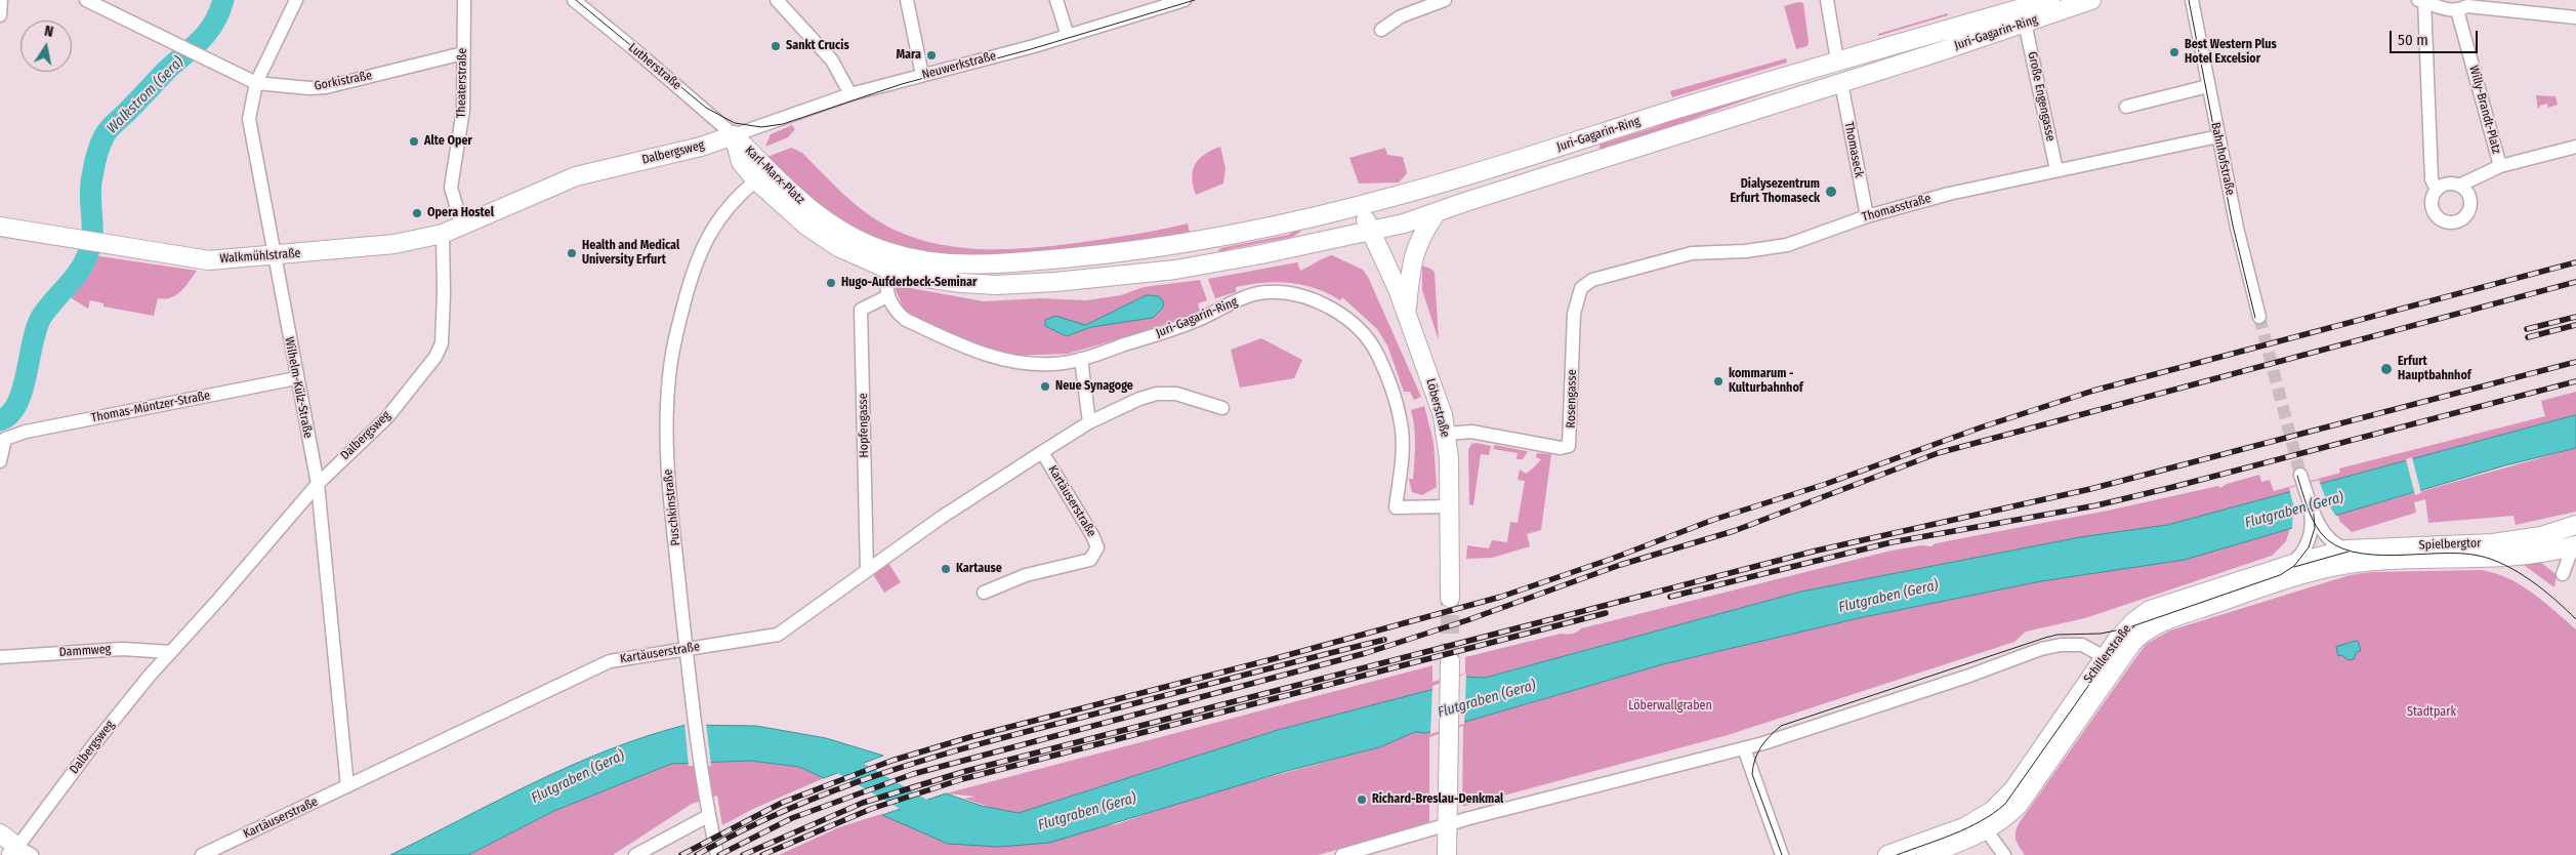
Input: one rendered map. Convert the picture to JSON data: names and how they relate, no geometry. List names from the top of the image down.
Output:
{
  "streets": {
    "street": [
      "Juri-Gagarin-Ring",
      "Neuwerkstraße",
      "Lutherstraße",
      "Gorkistraße",
      "Theaterstraße",
      "Große Engengasse",
      "Willy-Brandt-Platz",
      "Thomaseck",
      "Dalbergsweg",
      "Bahnhofstraße",
      "Karl-Marx-Platz",
      "Thomasstraße",
      "Walkmühlstraße",
      "Wilhelm-Külz-Straße",
      "Rosengasse",
      "Thomas-Müntzer-Straße",
      "Löberstraße",
      "Hopfengasse",
      "Kartäuserstraße",
      "Puschkinstraße",
      "Spielbergtor",
      "Dammweg",
      "Schillerstraße"
    ]
  },
  "crossings": [
    ["Juri-Gagarin-Ring", "Große Engengasse"],
    ["Juri-Gagarin-Ring", "Thomaseck"],
    ["Juri-Gagarin-Ring", "Karl-Marx-Platz"],
    ["Juri-Gagarin-Ring", "Löberstraße"],
    ["Juri-Gagarin-Ring", "Hopfengasse"],
    ["Neuwerkstraße", "Lutherstraße"],
    ["Neuwerkstraße", "Dalbergsweg"],
    ["Neuwerkstraße", "Karl-Marx-Platz"],
    ["Lutherstraße", "Dalbergsweg"],
    ["Lutherstraße", "Karl-Marx-Platz"],
    ["Gorkistraße", "Theaterstraße"],
    ["Gorkistraße", "Wilhelm-Külz-Straße"],
    ["Theaterstraße", "Dalbergsweg"],
    ["Große Engengasse", "Thomasstraße"],
    ["Thomaseck", "Thomasstraße"],
    ["Dalbergsweg", "Karl-Marx-Platz"],
    ["Dalbergsweg", "Walkmühlstraße"],
    ["Dalbergsweg", "Wilhelm-Külz-Straße"],
    ["Dalbergsweg", "Dammweg"],
    ["Bahnhofstraße", "Thomasstraße"],
    ["Karl-Marx-Platz", "Puschkinstraße"],
    ["Thomasstraße", "Rosengasse"],
    ["Walkmühlstraße", "Wilhelm-Külz-Straße"],
    ["Wilhelm-Külz-Straße", "Thomas-Müntzer-Straße"],
    ["Wilhelm-Külz-Straße", "Kartäuserstraße"],
    ["Rosengasse", "Löberstraße"],
    ["Hopfengasse", "Kartäuserstraße"],
    ["Kartäuserstraße", "Puschkinstraße"],
    ["Spielbergtor", "Schillerstraße"]
  ],
  "water": ["Walkstrom (Gera)", "Flutgraben (Gera)"],
  "parks": ["Löberwallgraben", "Stadtpark"],
  "places": [
    "Sankt Crucis",
    "Best Western Plus Hotel Excelsior",
    "Mara",
    "Alte Oper",
    "Dialysezentrum Erfurt Thomaseck",
    "Opera Hostel",
    "Health and Medical University Erfurt",
    "Hugo-Aufderbeck-Seminar",
    "Erfurt Hauptbahnhof",
    "kommarum - Kulturbahnhof",
    "Neue Synagoge",
    "Kartause",
    "Richard-Breslau-Denkmal"
  ],
  "scale_bar": "50 m",
  "north": "top"
}
